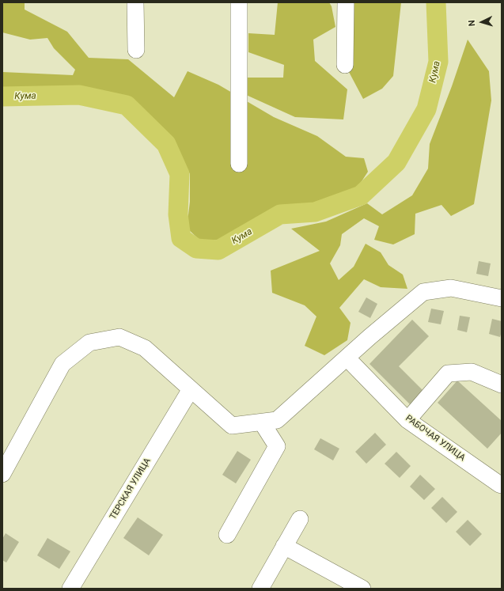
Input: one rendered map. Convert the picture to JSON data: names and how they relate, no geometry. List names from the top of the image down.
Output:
{
  "streets": {
    "street": ["РАБОЧАЯ УЛИЦА", "ТЕРСКАЯ УЛИЦА"]
  },
  "water": ["Кума"],
  "north": "left"
}
